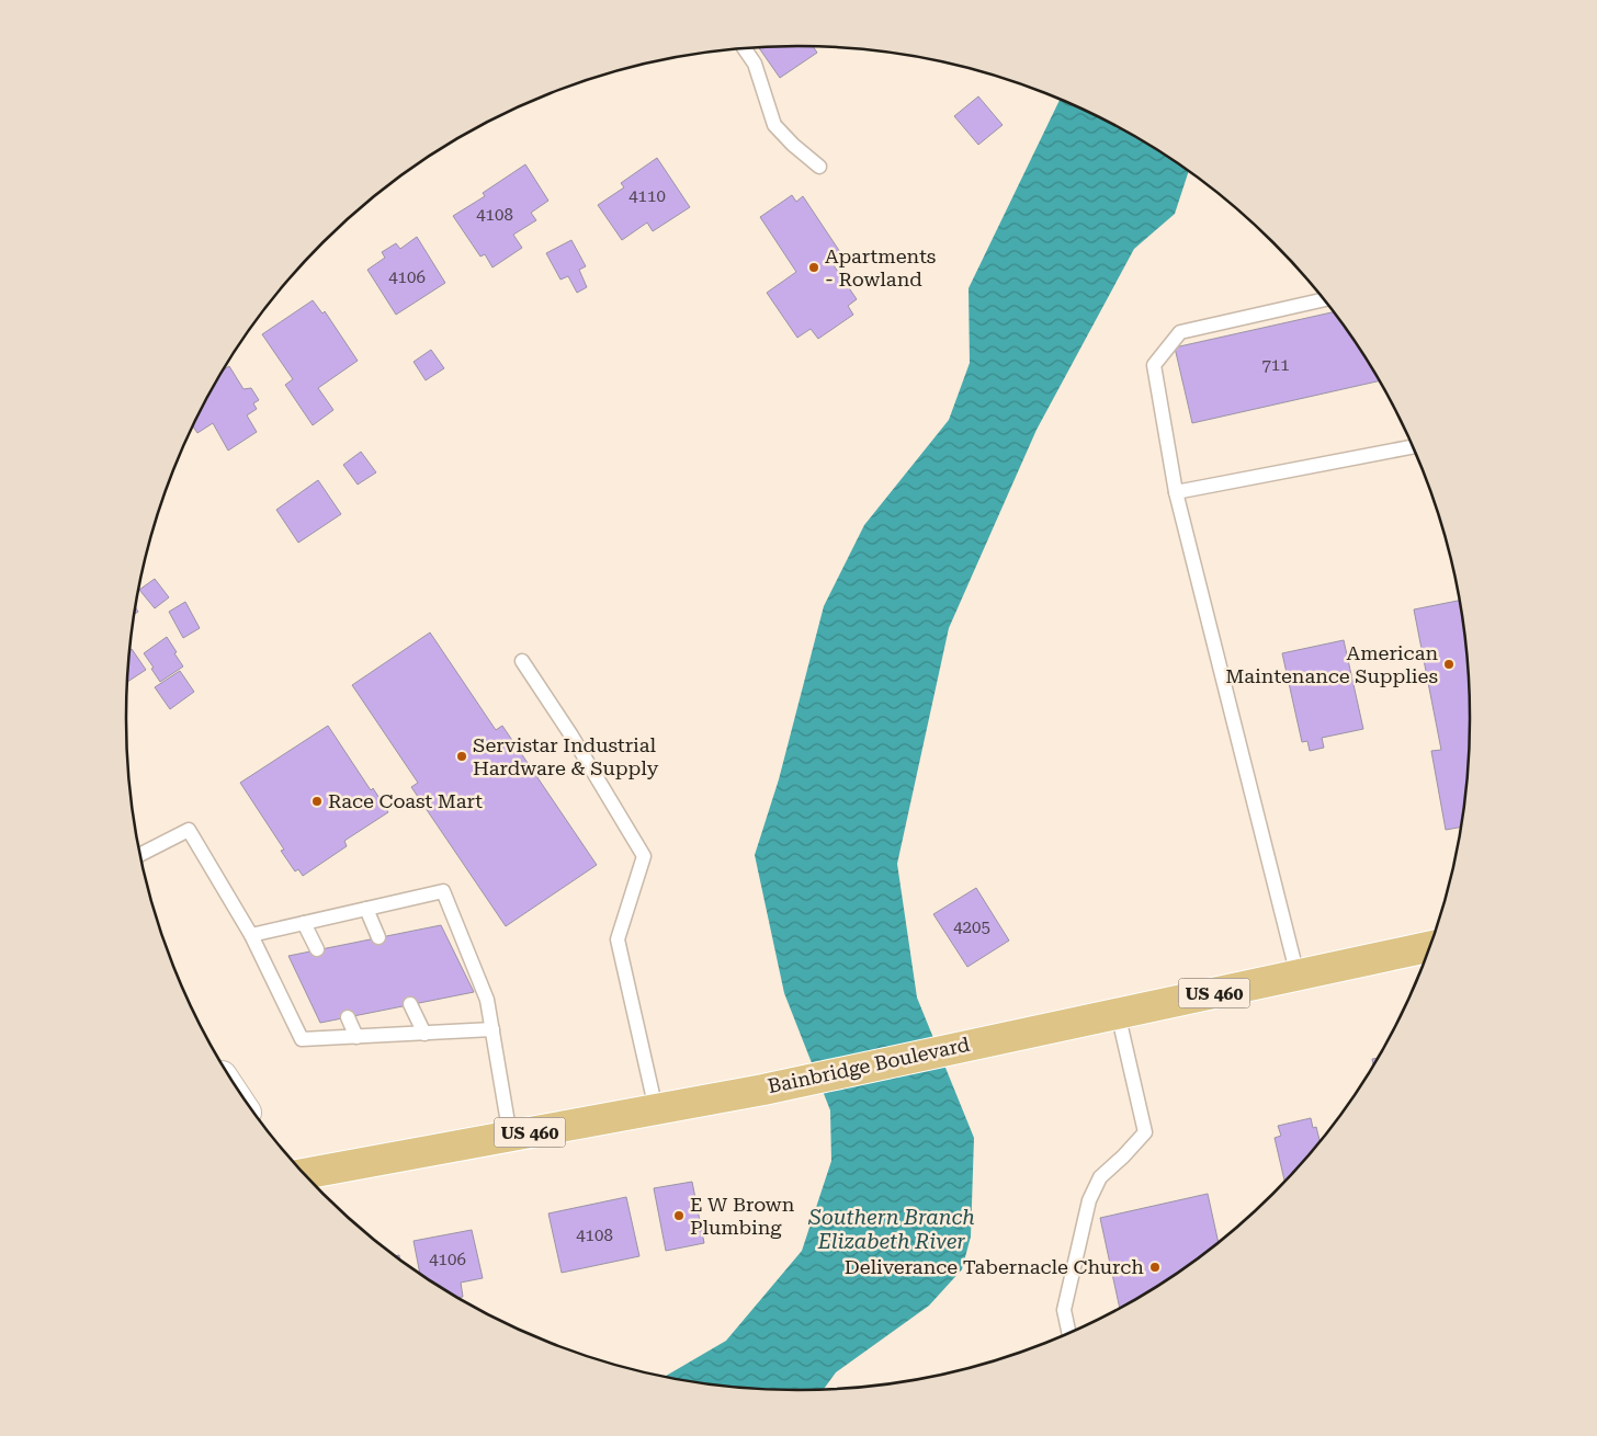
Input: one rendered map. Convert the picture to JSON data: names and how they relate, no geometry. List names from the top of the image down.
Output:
{
  "streets": {
    "main road": ["US 460", "Bainbridge Boulevard"]
  },
  "water": ["Southern Branch Elizabeth River"],
  "places": [
    "Apartments - Rowland",
    "American Maintenance Supplies",
    "Servistar Industrial Hardware & Supply",
    "Race Coast Mart",
    "E W Brown Plumbing",
    "Deliverance Tabernacle Church"
  ],
  "house_numbers": [
    "4110",
    "4108",
    "4106",
    "711",
    "4205",
    "4108",
    "4106"
  ]
}
